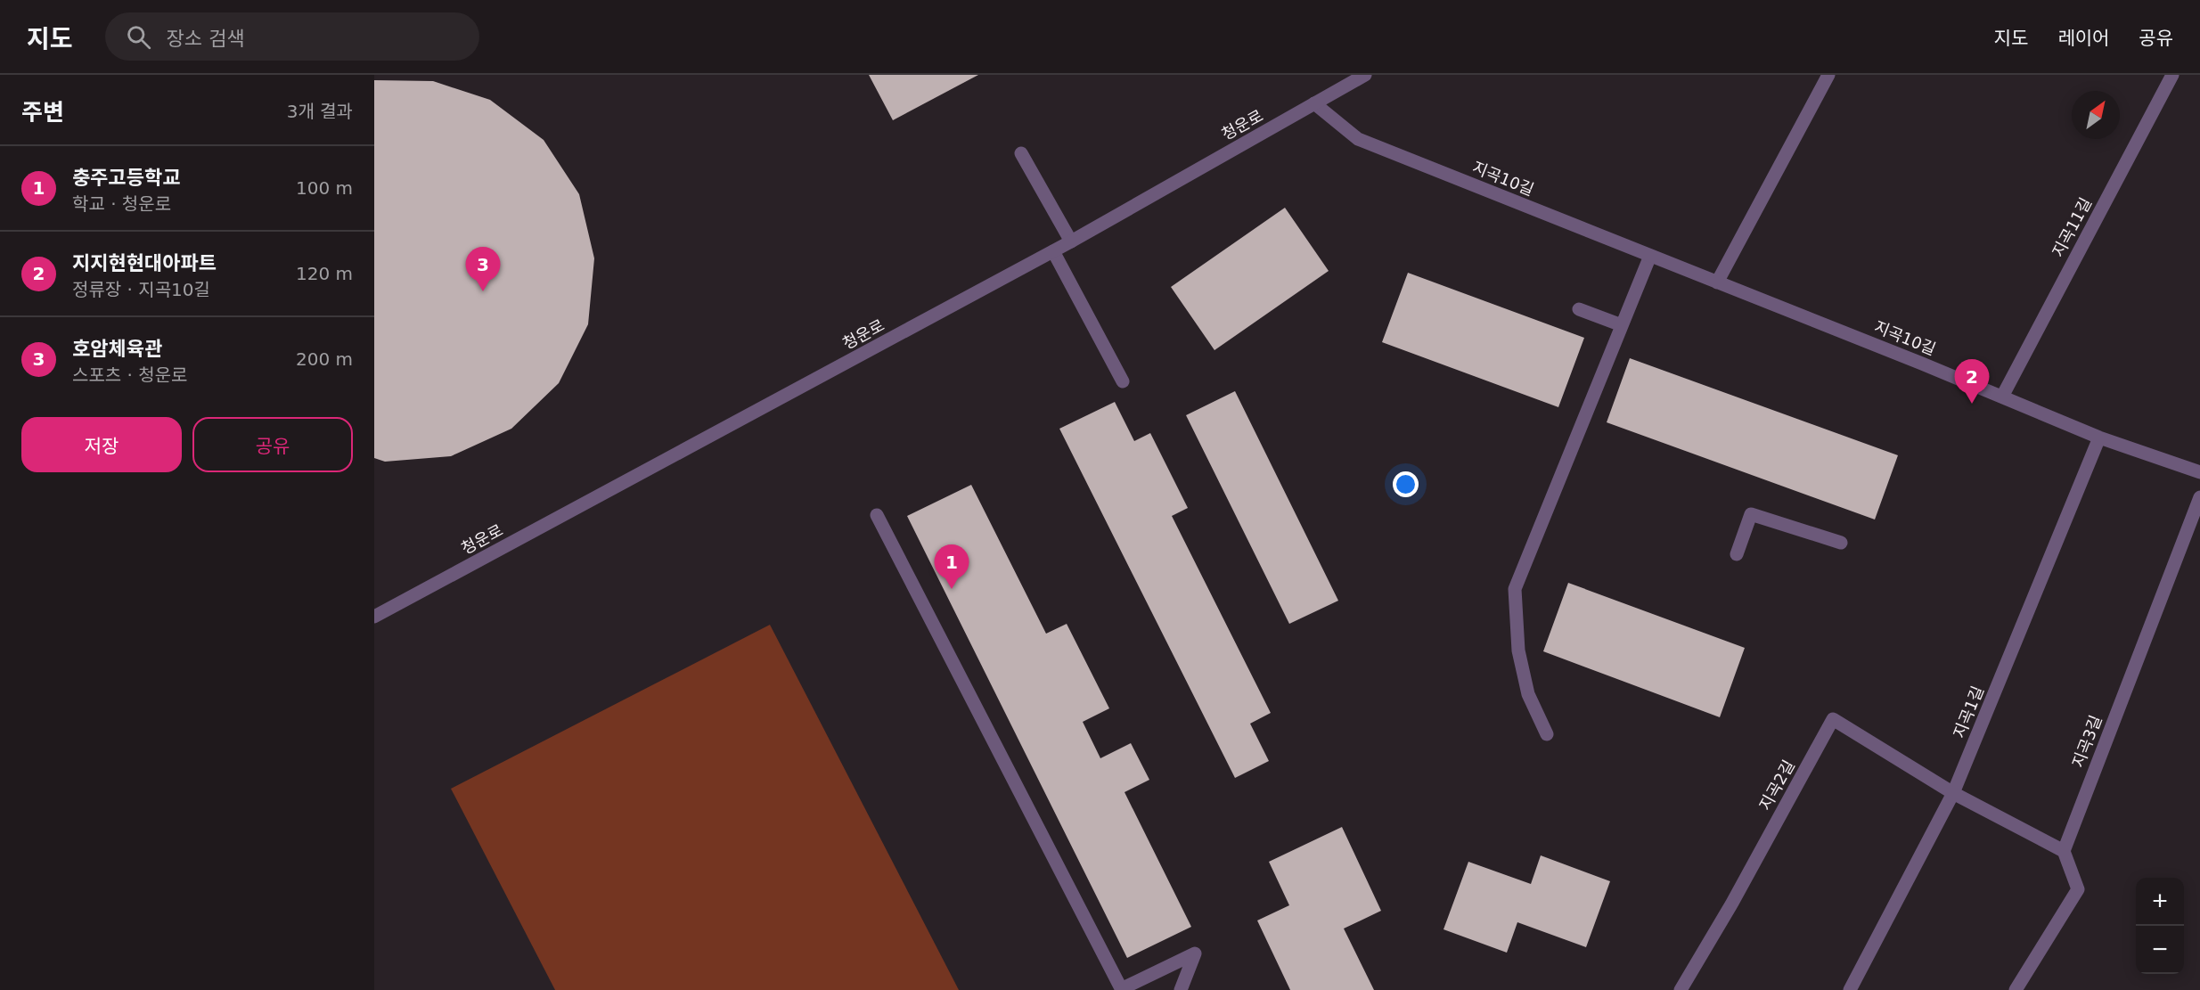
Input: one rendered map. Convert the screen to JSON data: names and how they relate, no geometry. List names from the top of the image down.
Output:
{
  "streets": {
    "street": [
      "청운로",
      "지곡10길",
      "지곡11길",
      "지곡1길",
      "지곡3길",
      "지곡2길"
    ]
  },
  "crossings": [
    ["청운로", "지곡10길"],
    ["지곡10길", "지곡11길"],
    ["지곡10길", "지곡1길"],
    ["지곡1길", "지곡2길"]
  ],
  "north": "top right",
  "page": {
    "header": "지도",
    "search": "장소 검색",
    "nav": ["지도", "레이어", "공유"],
    "heading": ["주변", "3개 결과"],
    "list": [
      {
        "mark": "1",
        "name": "충주고등학교",
        "note": "학교 · 청운로",
        "value": "100 m"
      },
      {
        "mark": "2",
        "name": "지지현현대아파트",
        "note": "정류장 · 지곡10길",
        "value": "120 m"
      },
      {
        "mark": "3",
        "name": "호암체육관",
        "note": "스포츠 · 청운로",
        "value": "200 m"
      }
    ],
    "pins": ["3", "2", "1"],
    "buttons": ["저장", "공유"],
    "map_buttons": ["+", "−"]
  }
}
